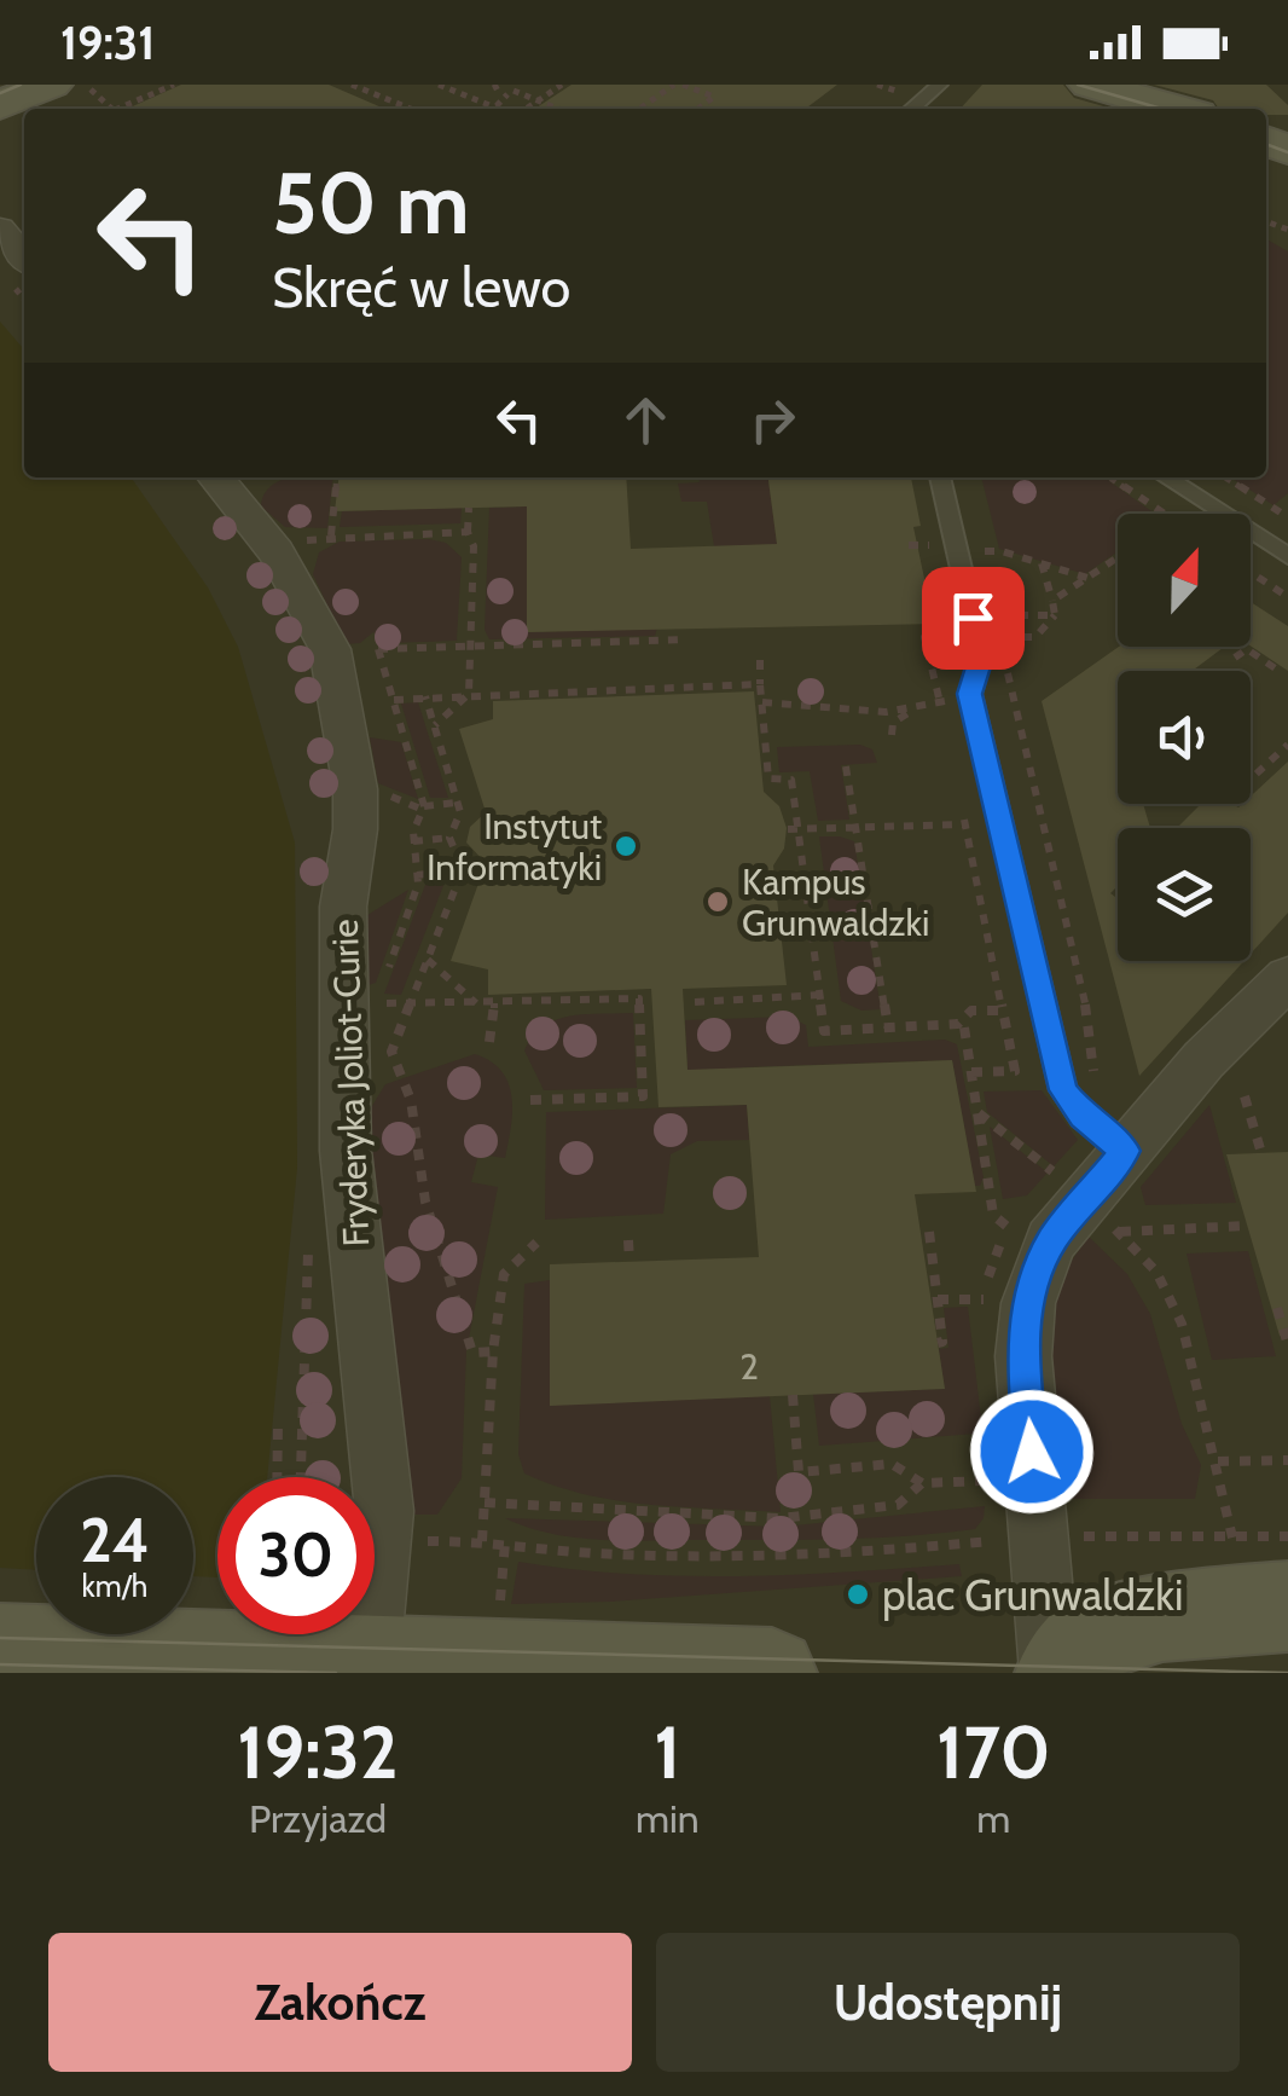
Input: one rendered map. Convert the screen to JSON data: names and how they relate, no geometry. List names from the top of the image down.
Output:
{
  "streets": {
    "street": ["Fryderyka Joliot-Curie"]
  },
  "places": ["Instytut Informatyki", "Kampus Grunwaldzki", "plac Grunwaldzki"],
  "house_numbers": ["2"],
  "north": "top",
  "page": {
    "status": "19:31",
    "turn": ["50 m", "Skręć w lewo"],
    "speed": "24 km/h",
    "limit": "30",
    "eta": [
      "19:32",
      "Przyjazd",
      "1",
      "min",
      "170",
      "m"
    ],
    "buttons": ["Zakończ", "Udostępnij"]
  }
}
